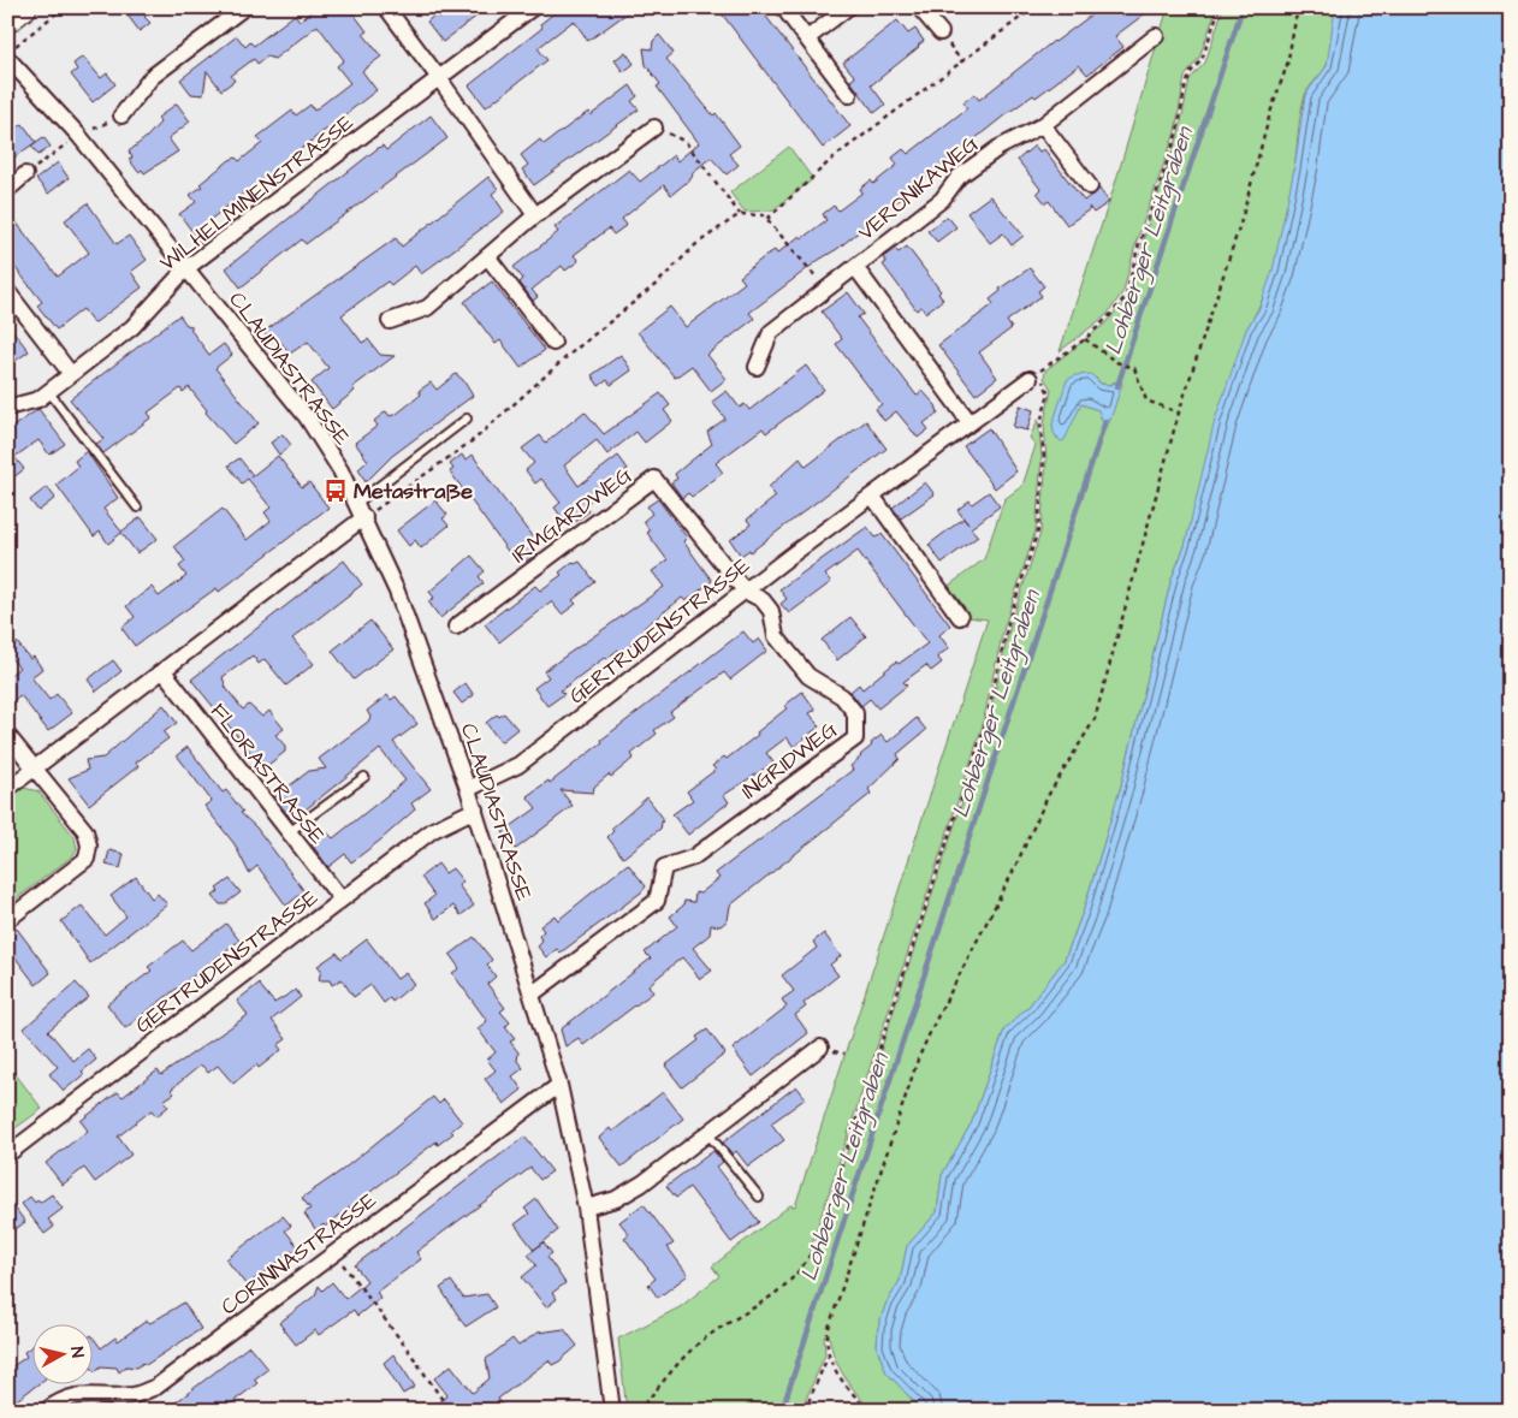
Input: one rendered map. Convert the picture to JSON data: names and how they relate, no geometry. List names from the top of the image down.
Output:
{
  "streets": {
    "street": [
      "VERONIKAWEG",
      "WILHELMINENSTRASSE",
      "CLAUDIASTRASSE",
      "IRMGARDWEG",
      "GERTRUDENSTRASSE",
      "INGRIDWEG",
      "FLORASTRASSE",
      "CORINNASTRASSE"
    ]
  },
  "crossings": [
    ["VERONIKAWEG", "GERTRUDENSTRASSE"],
    ["WILHELMINENSTRASSE", "CLAUDIASTRASSE"],
    ["CLAUDIASTRASSE", "GERTRUDENSTRASSE"],
    ["CLAUDIASTRASSE", "INGRIDWEG"],
    ["CLAUDIASTRASSE", "CORINNASTRASSE"],
    ["IRMGARDWEG", "GERTRUDENSTRASSE"],
    ["IRMGARDWEG", "INGRIDWEG"],
    ["GERTRUDENSTRASSE", "INGRIDWEG"],
    ["GERTRUDENSTRASSE", "FLORASTRASSE"]
  ],
  "water": ["Lohberger Leitgraben"],
  "places": {
    "bus stop": ["Metastraße"]
  },
  "north": "right"
}
